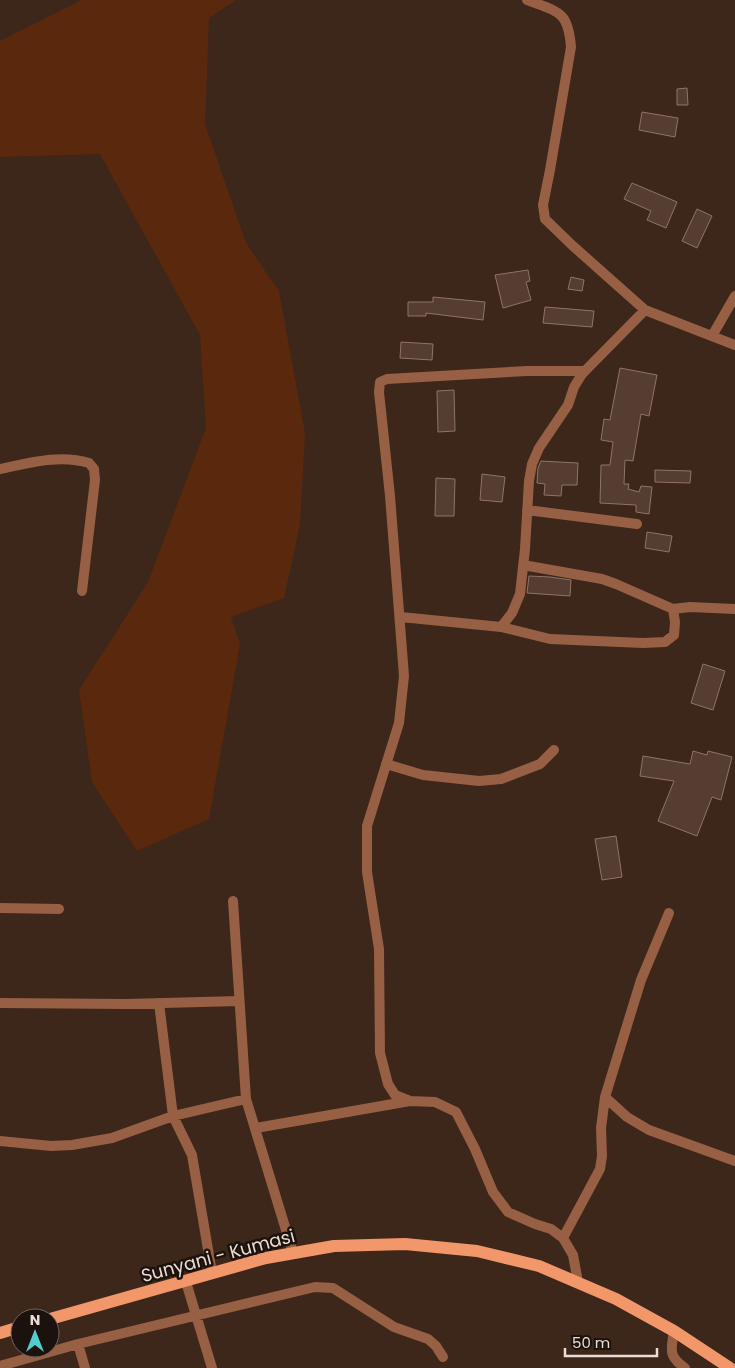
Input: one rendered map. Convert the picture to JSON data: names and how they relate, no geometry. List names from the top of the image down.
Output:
{
  "streets": {
    "main road": ["Sunyani - Kumasi"]
  },
  "scale_bar": "50 m",
  "north": "top"
}
